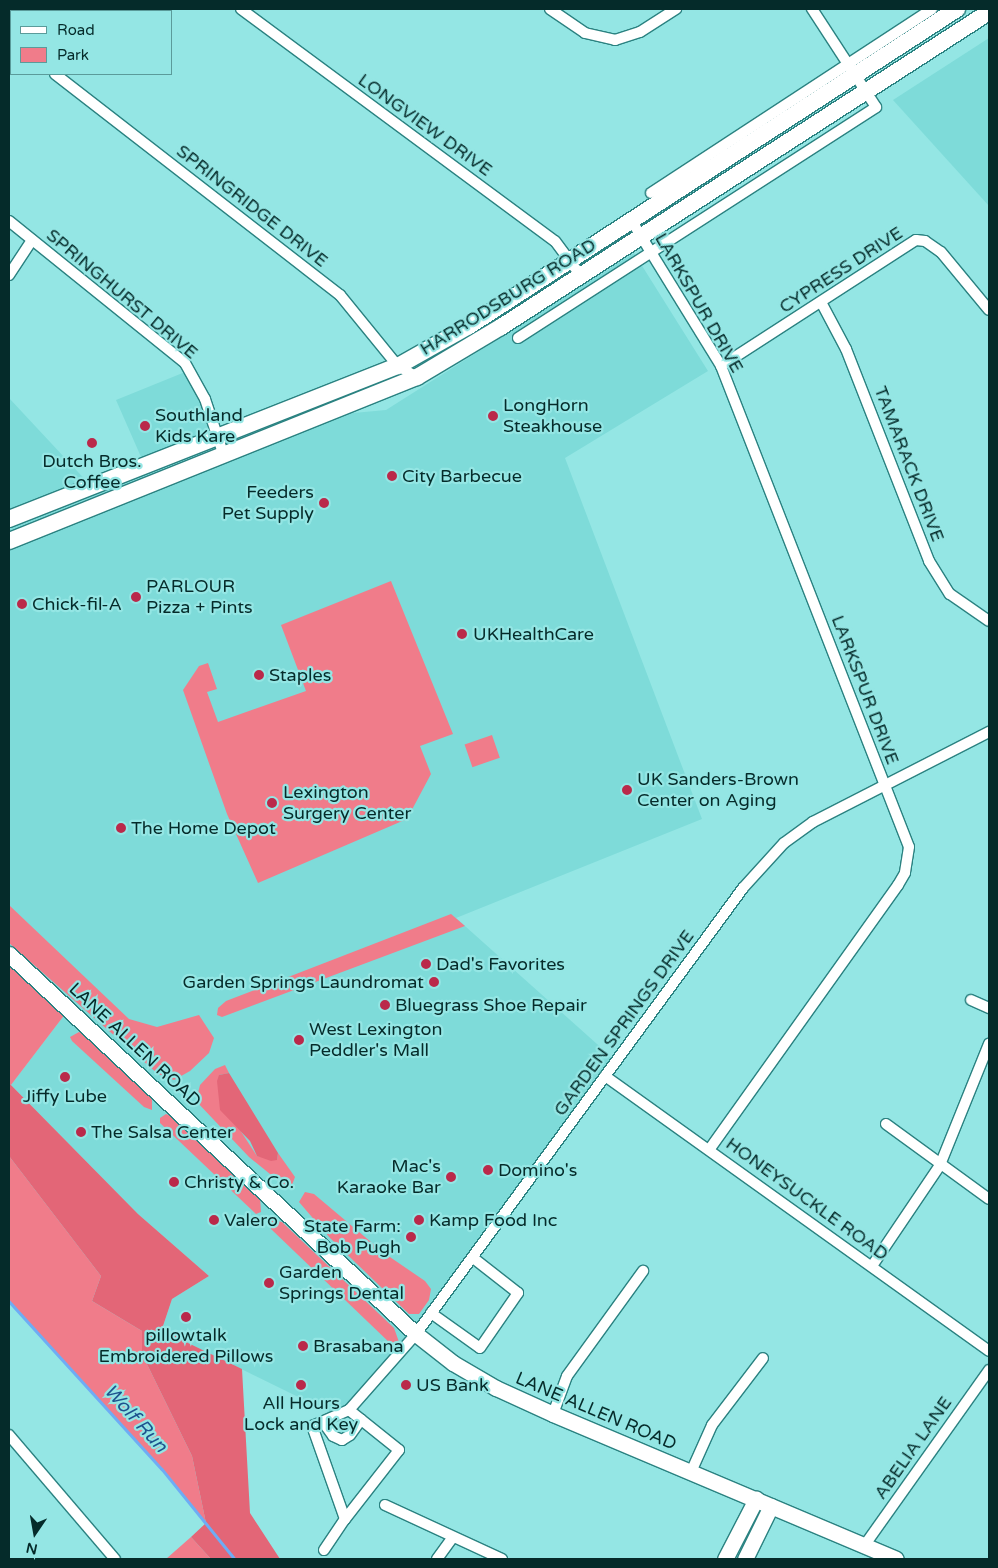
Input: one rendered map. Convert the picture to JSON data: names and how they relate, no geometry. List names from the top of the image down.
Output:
{
  "streets": {
    "main road": ["HARRODSBURG ROAD", "LANE ALLEN ROAD"],
    "street": [
      "LONGVIEW DRIVE",
      "SPRINGRIDGE DRIVE",
      "CYPRESS DRIVE",
      "SPRINGHURST DRIVE",
      "LARKSPUR DRIVE",
      "TAMARACK DRIVE",
      "GARDEN SPRINGS DRIVE",
      "HONEYSUCKLE ROAD",
      "ABELIA LANE"
    ]
  },
  "crossings": [
    ["LONGVIEW DRIVE", "HARRODSBURG ROAD"],
    ["SPRINGRIDGE DRIVE", "HARRODSBURG ROAD"],
    ["CYPRESS DRIVE", "LARKSPUR DRIVE"],
    ["CYPRESS DRIVE", "TAMARACK DRIVE"],
    ["SPRINGHURST DRIVE", "HARRODSBURG ROAD"],
    ["HARRODSBURG ROAD", "LARKSPUR DRIVE"],
    ["LARKSPUR DRIVE", "GARDEN SPRINGS DRIVE"],
    ["LARKSPUR DRIVE", "HONEYSUCKLE ROAD"],
    ["GARDEN SPRINGS DRIVE", "LANE ALLEN ROAD"],
    ["GARDEN SPRINGS DRIVE", "HONEYSUCKLE ROAD"],
    ["LANE ALLEN ROAD", "ABELIA LANE"]
  ],
  "water": ["Wolf Run"],
  "places": [
    "LongHorn Steakhouse",
    "Southland Kids Kare",
    "Dutch Bros. Coffee",
    "City Barbecue",
    "Feeders Pet Supply",
    "PARLOUR Pizza + Pints",
    "Chick-fil-A",
    "UKHealthCare",
    "Staples",
    "UK Sanders-Brown Center on Aging",
    "Lexington Surgery Center",
    "The Home Depot",
    "Dad's Favorites",
    "Garden Springs Laundromat",
    "Bluegrass Shoe Repair",
    "West Lexington Peddler's Mall",
    "Jiffy Lube",
    "The Salsa Center",
    "Domino's",
    "Mac's Karaoke Bar",
    "Christy & Co.",
    "Valero",
    "Kamp Food Inc",
    "State Farm: Bob Pugh",
    "Garden Springs Dental",
    "pillowtalk Embroidered Pillows",
    "Brasabana",
    "All Hours Lock and Key",
    "US Bank"
  ],
  "legend": ["Road", "Park"],
  "north": "bottom"
}
